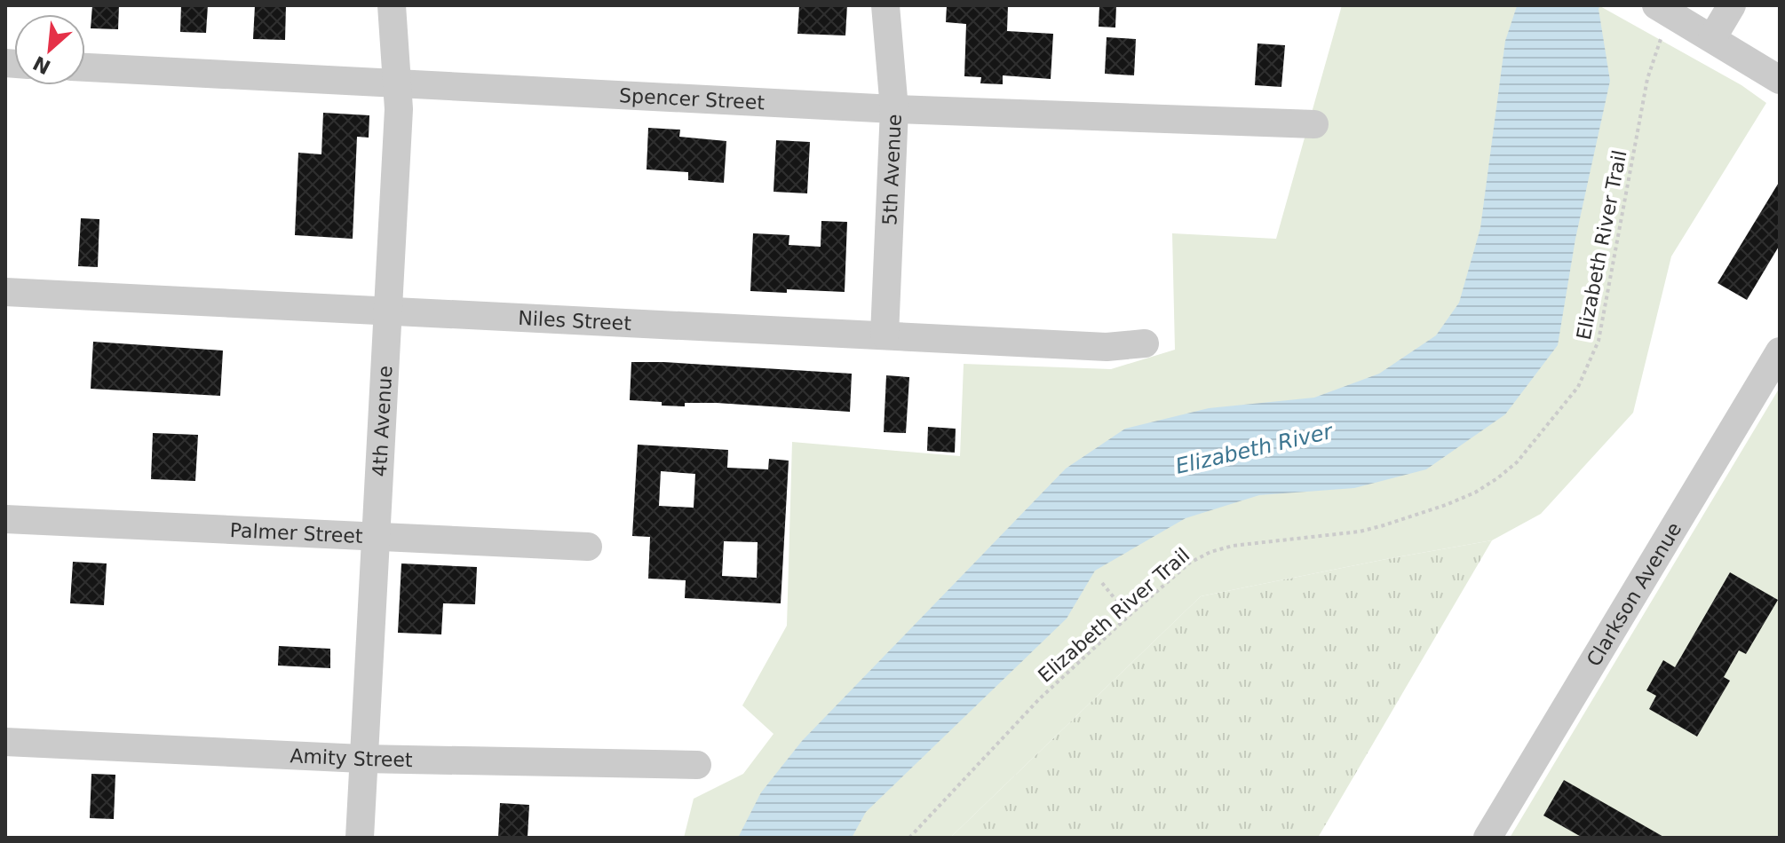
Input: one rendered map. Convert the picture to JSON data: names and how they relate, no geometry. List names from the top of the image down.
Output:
{
  "streets": {
    "street": [
      "Spencer Street",
      "5th Avenue",
      "Niles Street",
      "4th Avenue",
      "Palmer Street",
      "Clarkson Avenue",
      "Amity Street"
    ],
    "path": ["Elizabeth River Trail"]
  },
  "crossings": [
    ["Spencer Street", "5th Avenue"],
    ["Spencer Street", "4th Avenue"],
    ["5th Avenue", "Niles Street"],
    ["Niles Street", "4th Avenue"],
    ["4th Avenue", "Palmer Street"],
    ["4th Avenue", "Amity Street"]
  ],
  "water": ["Elizabeth River"],
  "north": "bottom left"
}
